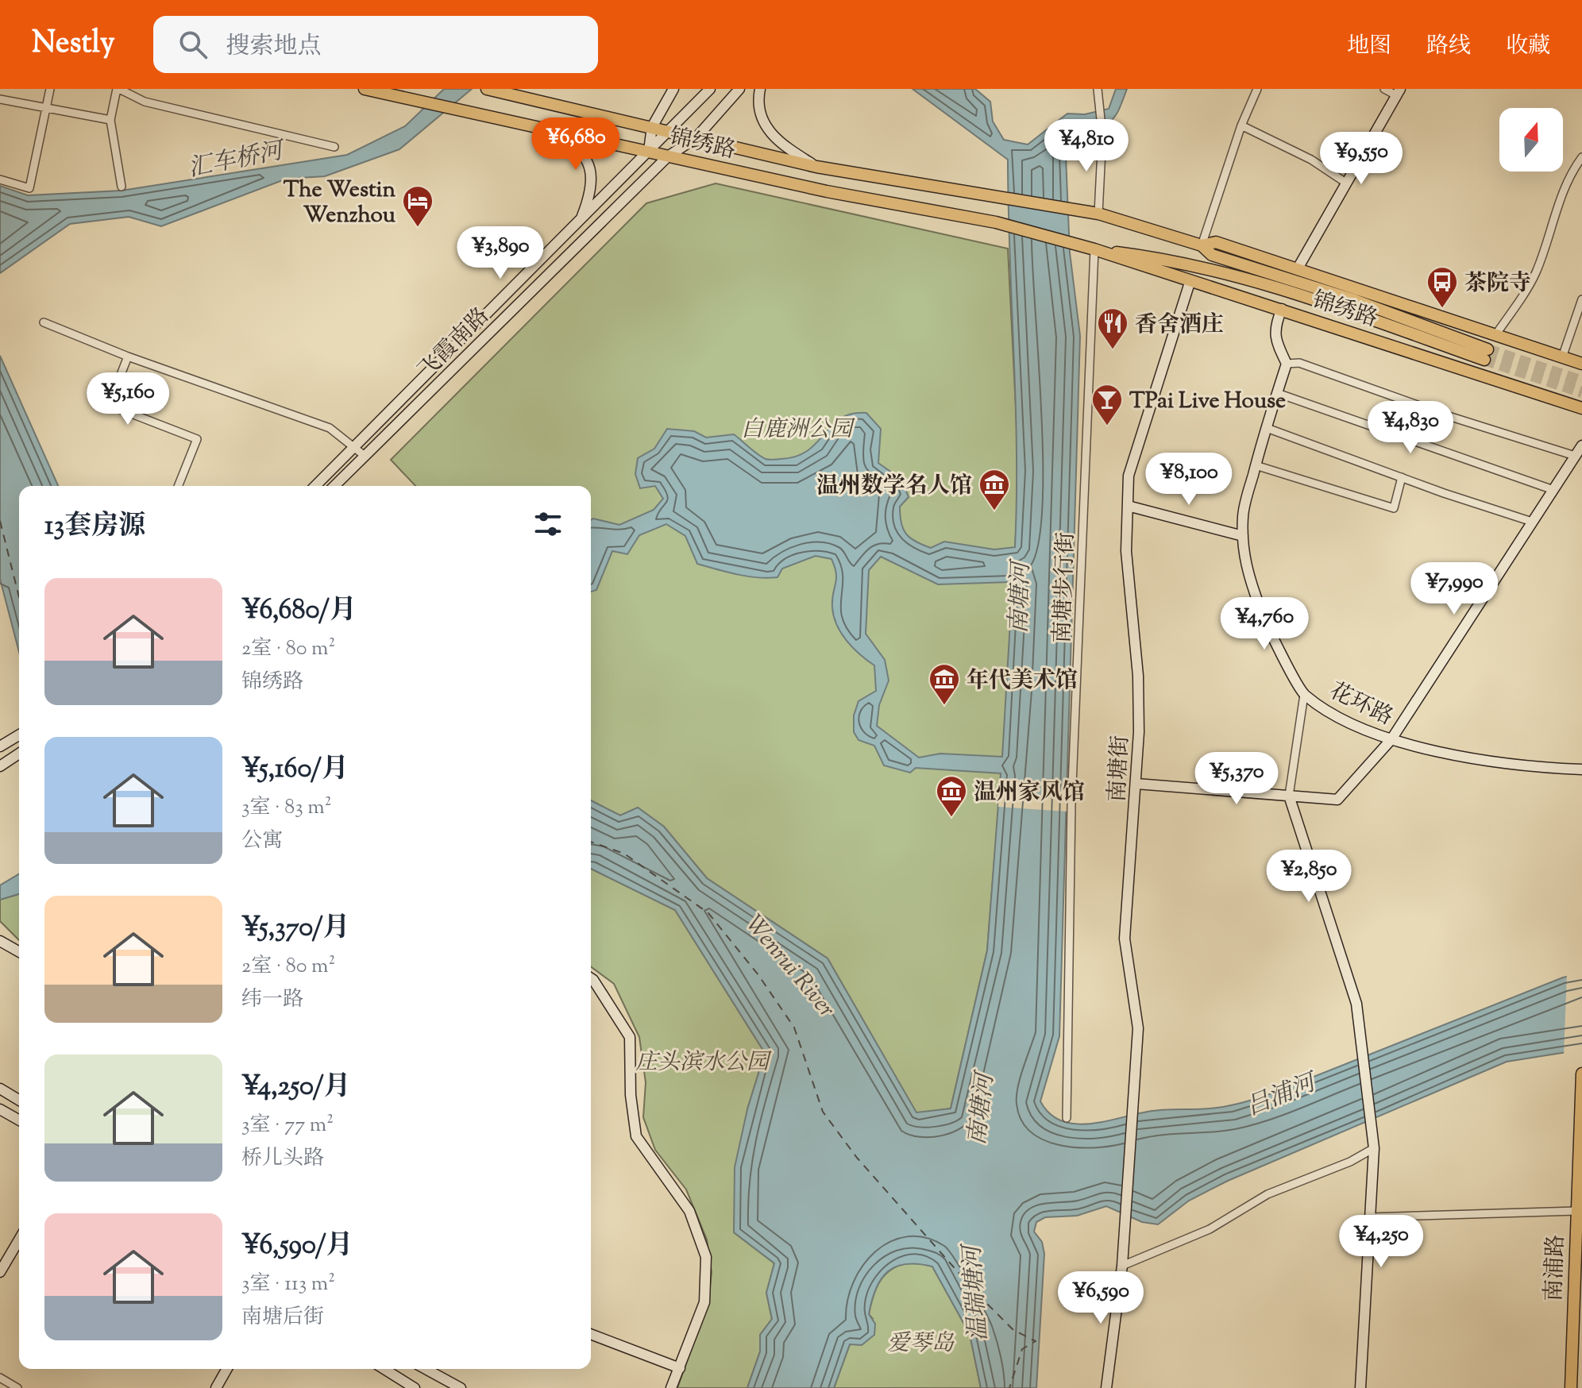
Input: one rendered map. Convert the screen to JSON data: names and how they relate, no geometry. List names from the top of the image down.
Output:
{
  "streets": {
    "main road": ["锦绣路", "南浦路"],
    "street": [
      "飞霞南路",
      "南塘步行街",
      "花环路",
      "南塘街"
    ]
  },
  "crossings": [
    ["锦绣路", "飞霞南路"],
    ["锦绣路", "南塘步行街"],
    ["锦绣路", "南塘街"]
  ],
  "water": [
    "汇车桥河",
    "南塘河",
    "Wenrui River",
    "吕浦河",
    "温瑞塘河"
  ],
  "parks": ["白鹿洲公园", "庄头滨水公园", "爱琴岛"],
  "places": {
    "hotel": ["The Westin Wenzhou"],
    "bus stop": ["茶院寺"],
    "restaurant": ["香舍酒庄"],
    "bar": ["TPai Live House"],
    "museum": ["温州数学名人馆", "年代美术馆", "温州家风馆"]
  },
  "north": "top",
  "page": {
    "header": "Nestly",
    "search": "搜索地点",
    "nav": ["地图", "路线", "收藏"],
    "price": [
      "¥6,680",
      "¥4,810",
      "¥9,550",
      "¥3,890",
      "¥5,160",
      "¥4,830",
      "¥8,100",
      "¥7,990",
      "¥4,760",
      "¥5,370",
      "¥2,850",
      "¥4,250",
      "¥6,590"
    ],
    "heading": "13套房源",
    "list": [
      {
        "name": "¥6,680/月",
        "note": "2室 · 80 m² · 锦绣路"
      },
      {
        "name": "¥5,160/月",
        "note": "3室 · 83 m² · 公寓"
      },
      {
        "name": "¥5,370/月",
        "note": "2室 · 80 m² · 纬一路"
      },
      {
        "name": "¥4,250/月",
        "note": "3室 · 77 m² · 桥儿头路"
      },
      {
        "name": "¥6,590/月",
        "note": "3室 · 113 m² · 南塘后街"
      }
    ]
  }
}
